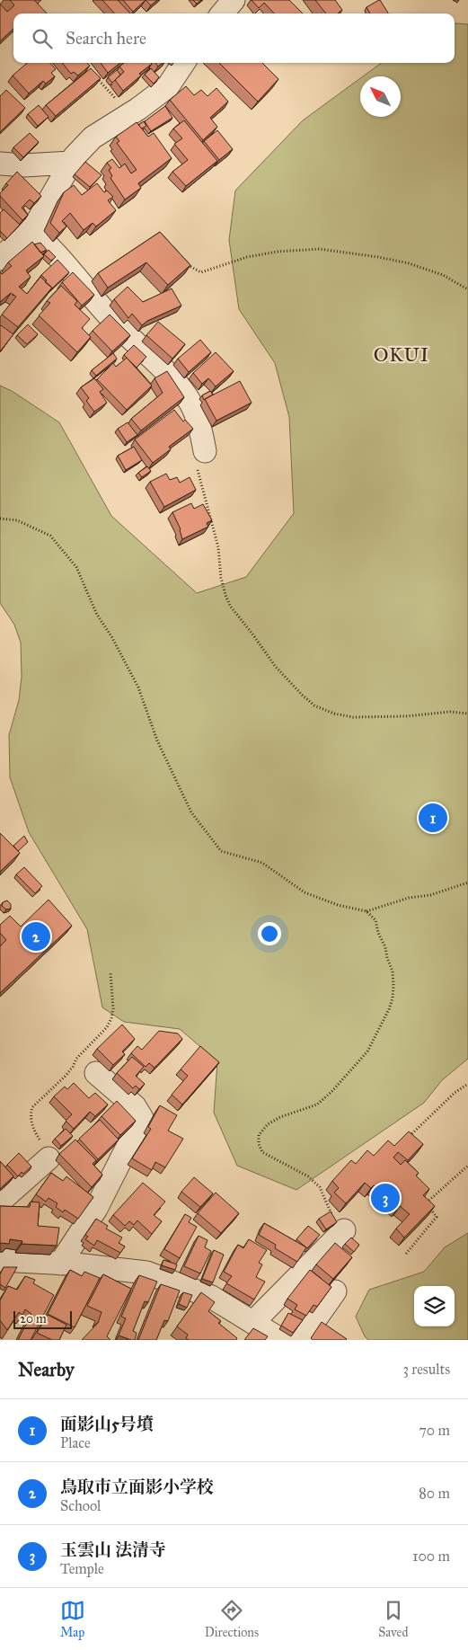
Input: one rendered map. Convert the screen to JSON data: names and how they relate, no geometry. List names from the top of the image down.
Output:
{
  "districts": ["OKUI"],
  "scale_bar": "20 m",
  "north": "top left",
  "page": {
    "search": "Search here",
    "pins": ["1", "2", "3"],
    "scale": "20 m",
    "heading": ["Nearby", "3 results"],
    "list": [
      {
        "mark": "1",
        "name": "面影山5号墳",
        "note": "Place",
        "value": "70 m"
      },
      {
        "mark": "2",
        "name": "鳥取市立面影小学校",
        "note": "School",
        "value": "80 m"
      },
      {
        "mark": "3",
        "name": "玉雲山 法清寺",
        "note": "Temple",
        "value": "100 m"
      }
    ],
    "nav": ["Map", "Directions", "Saved"]
  }
}
